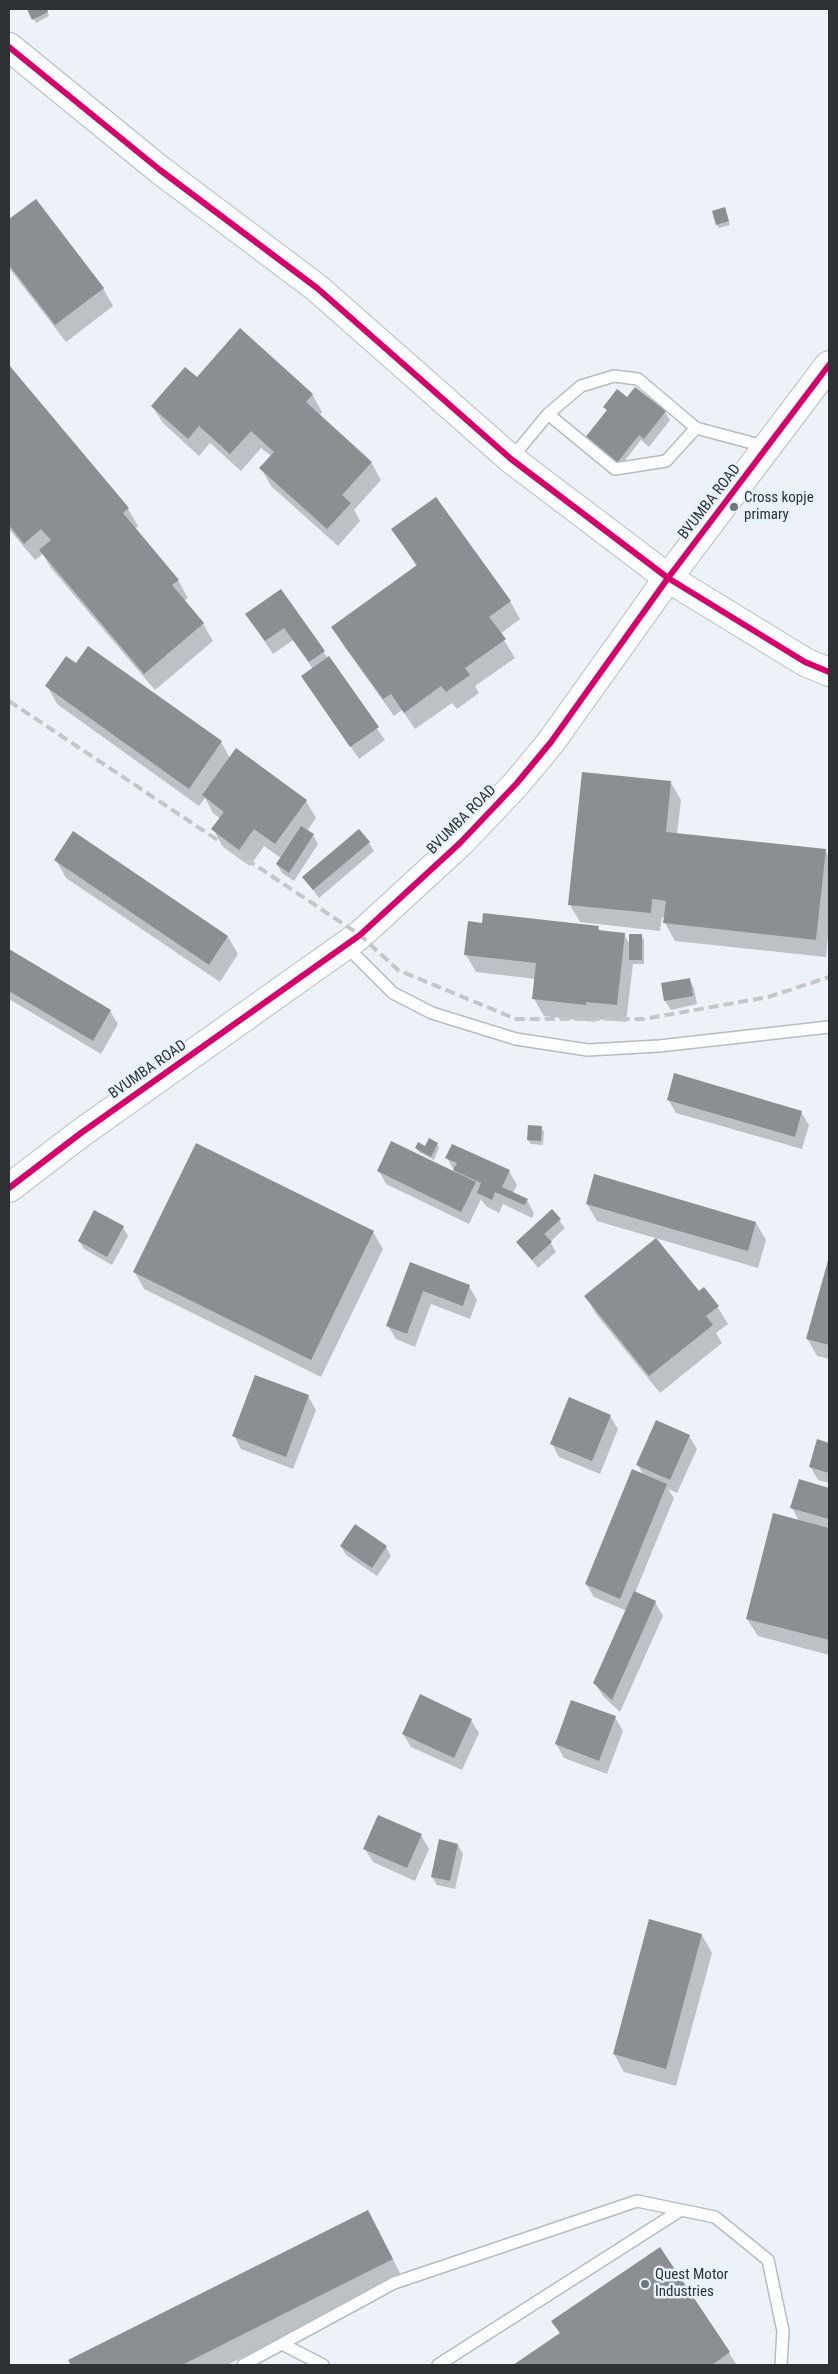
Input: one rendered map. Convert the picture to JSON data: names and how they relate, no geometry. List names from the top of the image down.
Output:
{
  "streets": {
    "street": ["BVUMBA ROAD"]
  },
  "places": ["Cross kopje primary", "Quest Motor Industries"]
}
